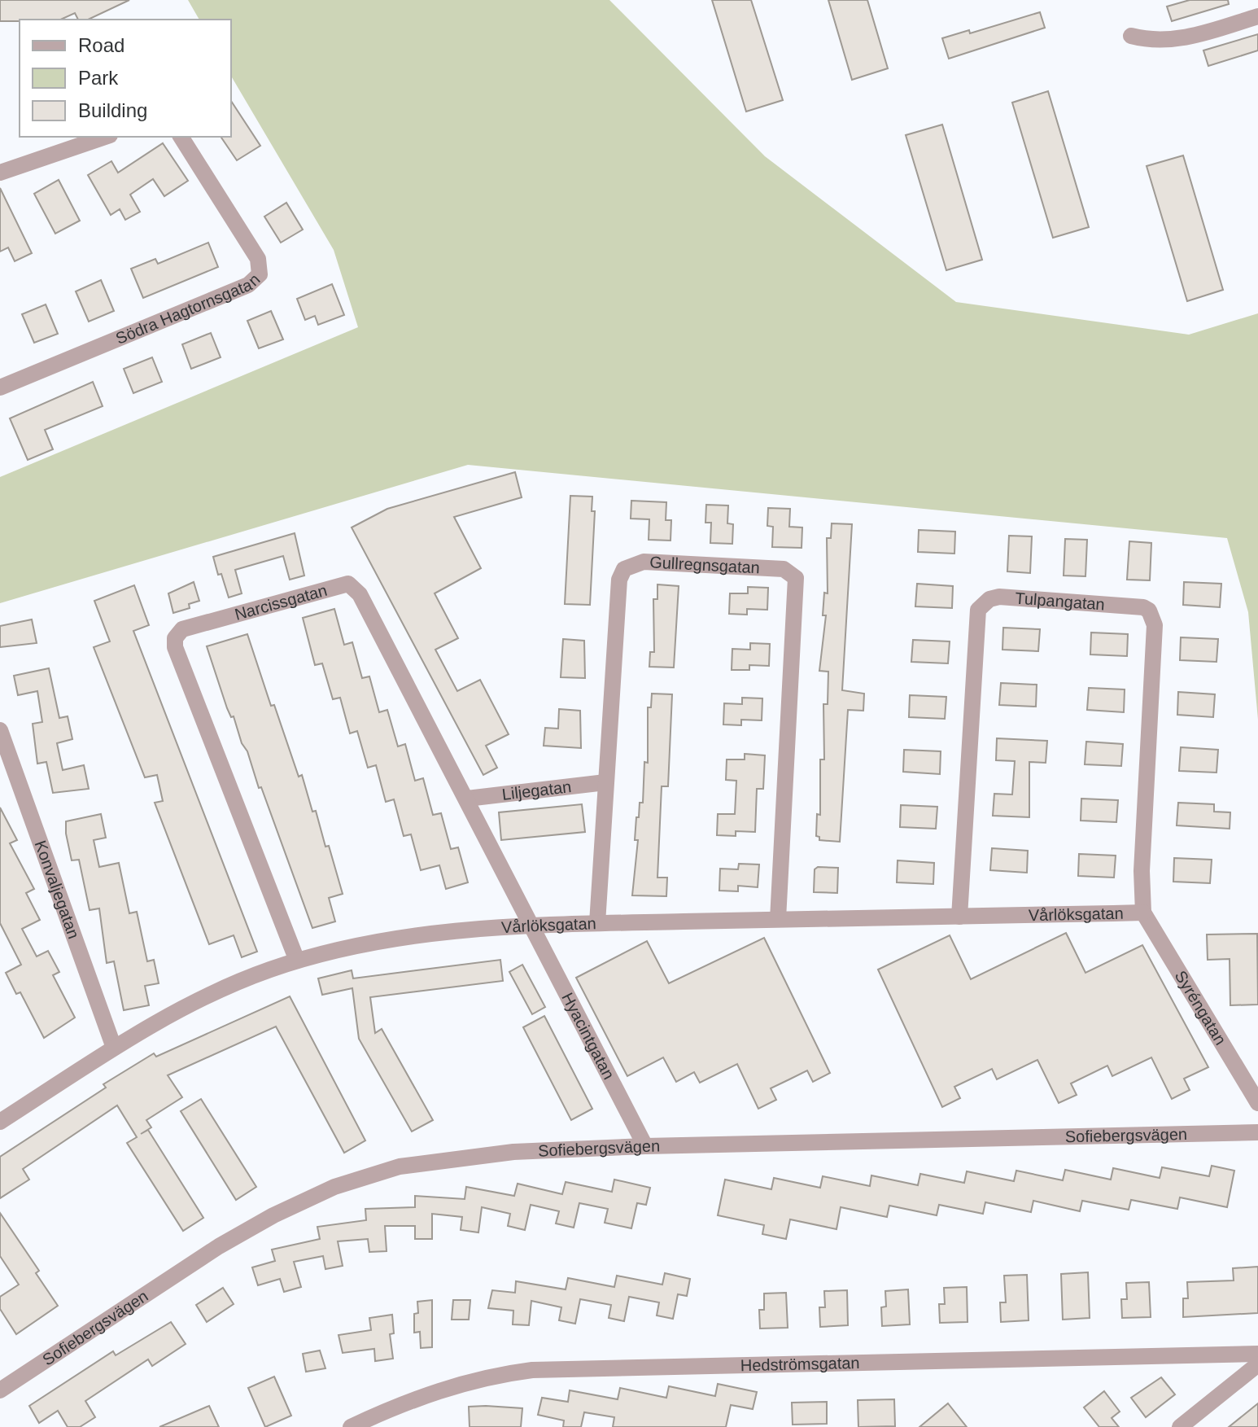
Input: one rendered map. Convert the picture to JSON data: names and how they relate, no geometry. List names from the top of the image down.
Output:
{
  "streets": {
    "street": [
      "Södra Hagtornsgatan",
      "Gullregnsgatan",
      "Tulpangatan",
      "Narcissgatan",
      "Liljegatan",
      "Konvaljegatan",
      "Vårlöksgatan",
      "Syréngatan",
      "Hyacintgatan",
      "Sofiebergsvägen",
      "Hedströmsgatan"
    ]
  },
  "crossings": [
    ["Gullregnsgatan", "Liljegatan"],
    ["Gullregnsgatan", "Vårlöksgatan"],
    ["Tulpangatan", "Vårlöksgatan"],
    ["Tulpangatan", "Syréngatan"],
    ["Narcissgatan", "Liljegatan"],
    ["Narcissgatan", "Vårlöksgatan"],
    ["Narcissgatan", "Hyacintgatan"],
    ["Konvaljegatan", "Vårlöksgatan"],
    ["Vårlöksgatan", "Syréngatan"],
    ["Vårlöksgatan", "Hyacintgatan"],
    ["Hyacintgatan", "Sofiebergsvägen"]
  ],
  "legend": ["Road", "Park", "Building"]
}
